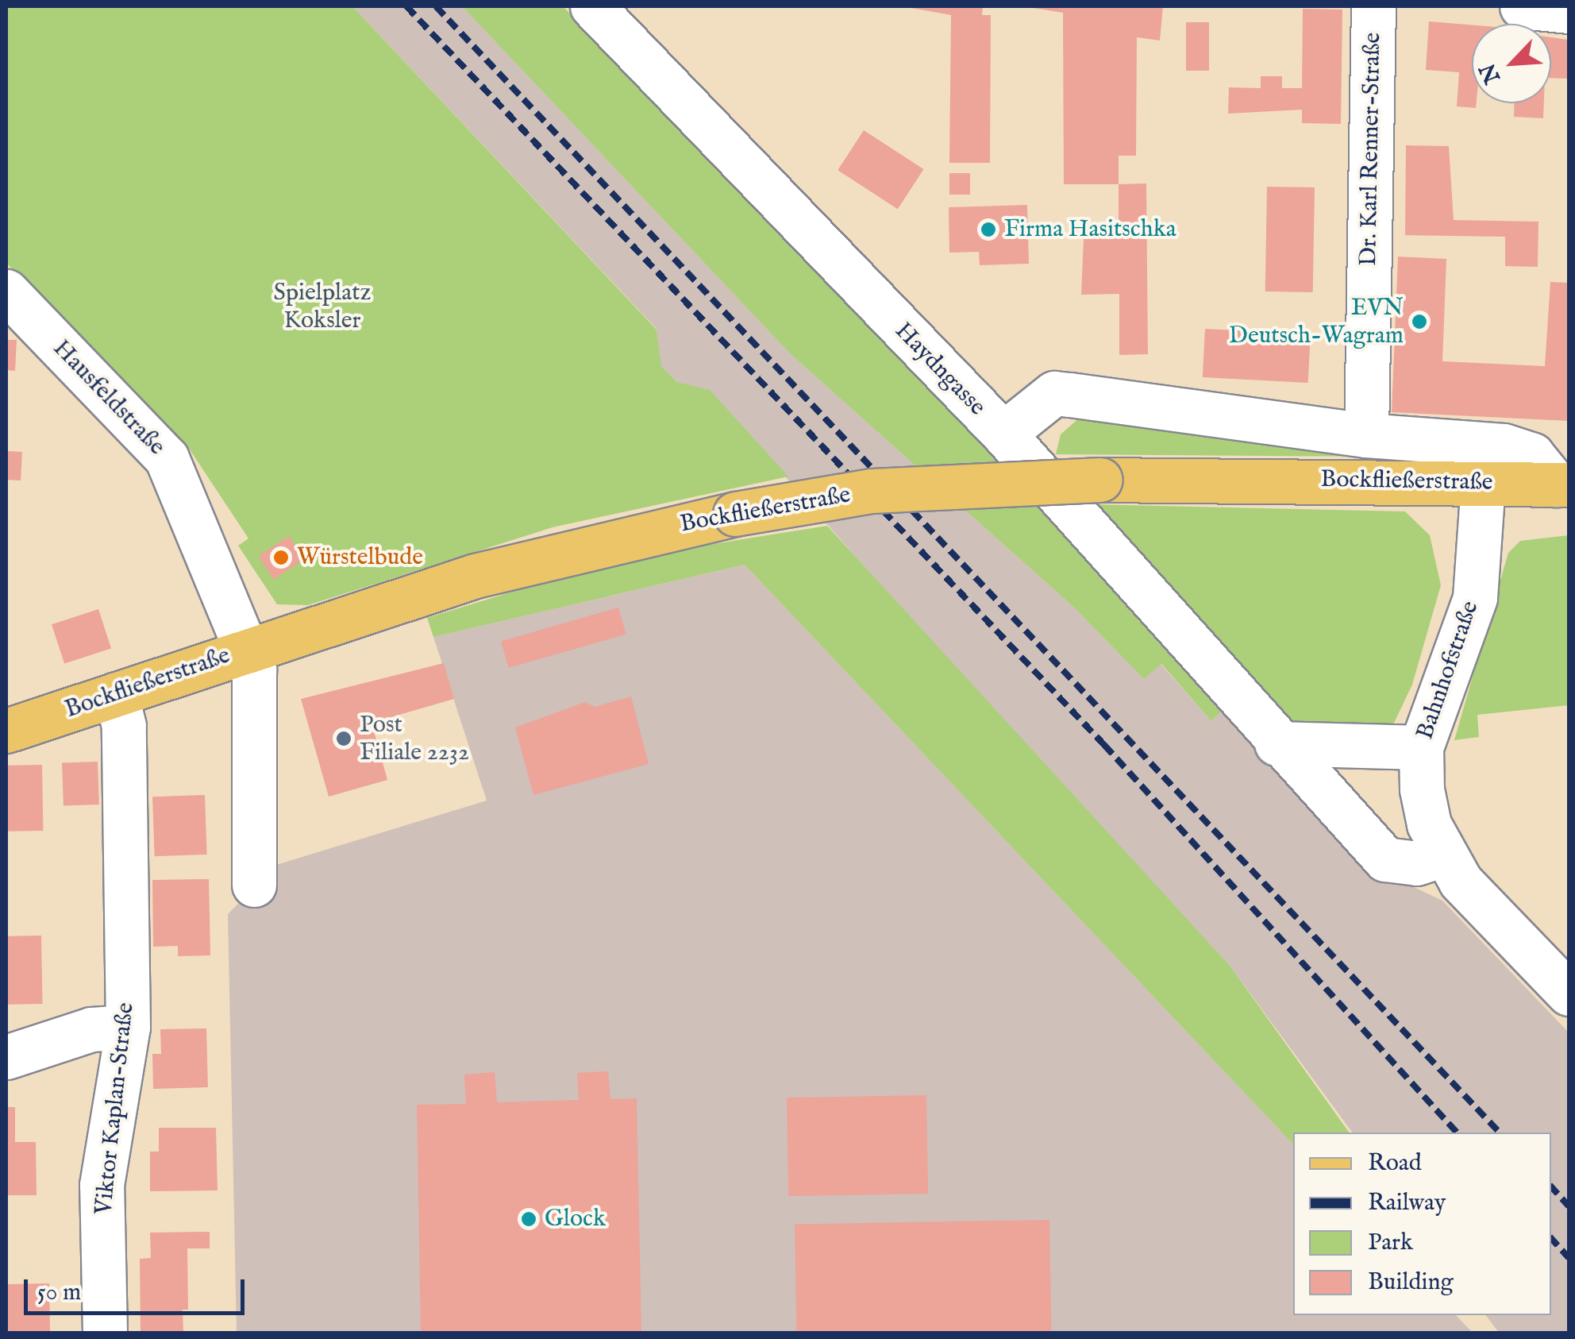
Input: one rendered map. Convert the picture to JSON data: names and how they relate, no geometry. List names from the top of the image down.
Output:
{
  "streets": {
    "main road": ["Bockfließerstraße"],
    "street": [
      "Dr. Karl Renner-Straße",
      "Haydngasse",
      "Hausfeldstraße",
      "Bahnhofstraße",
      "Viktor Kaplan-Straße"
    ]
  },
  "crossings": [
    ["Dr. Karl Renner-Straße", "Bockfließerstraße"],
    ["Haydngasse", "Bockfließerstraße"],
    ["Haydngasse", "Bahnhofstraße"],
    ["Hausfeldstraße", "Bockfließerstraße"],
    ["Bockfließerstraße", "Bahnhofstraße"],
    ["Bockfließerstraße", "Viktor Kaplan-Straße"]
  ],
  "parks": ["Spielplatz Koksler"],
  "places": [
    "Firma Hasitschka",
    "EVN Deutsch-Wagram",
    "Würstelbude",
    "Post Filiale 2232",
    "Glock"
  ],
  "legend": [
    "Road",
    "Railway",
    "Park",
    "Building"
  ],
  "scale_bar": "50 m",
  "north": "bottom left"
}
